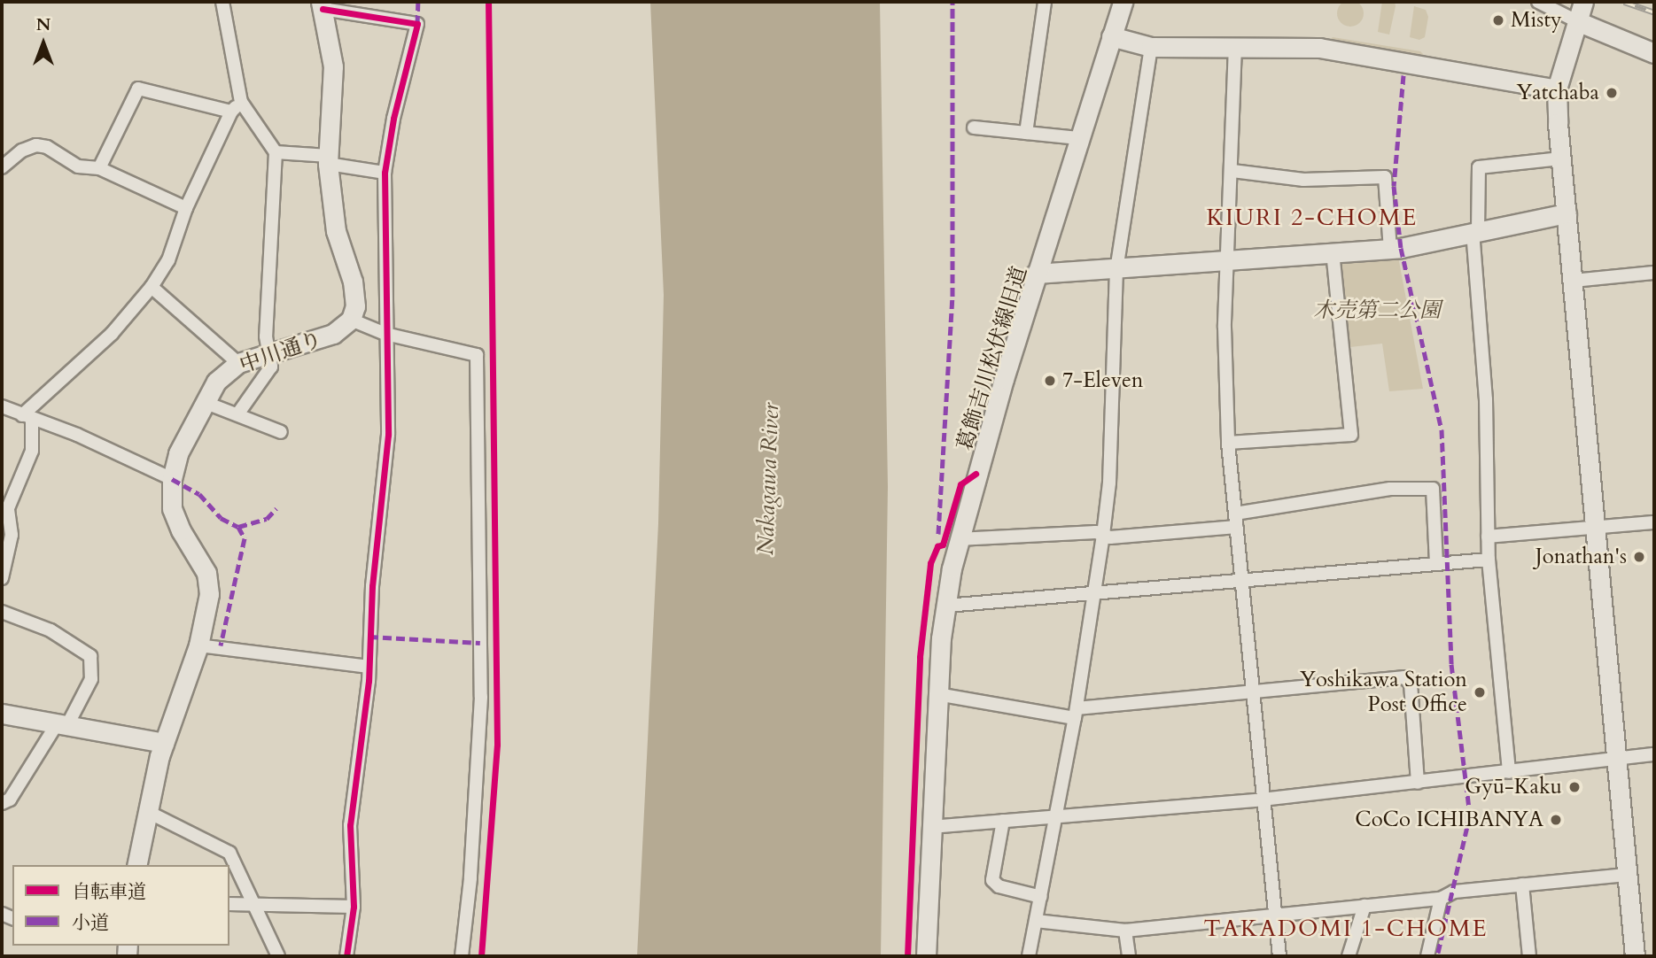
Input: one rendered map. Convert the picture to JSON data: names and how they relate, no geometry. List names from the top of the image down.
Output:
{
  "streets": {
    "street": ["中川通り", "葛飾吉川松伏線旧道"]
  },
  "districts": ["KIURI 2-CHOME", "TAKADOMI 1-CHOME"],
  "water": ["Nakagawa River"],
  "parks": ["木売第二公園"],
  "places": [
    "Misty",
    "Yatchaba",
    "7-Eleven",
    "Jonathan's",
    "Yoshikawa Station Post Office",
    "Gyū-Kaku",
    "CoCo ICHIBANYA"
  ],
  "legend": ["自転車道", "小道"],
  "north": "top"
}
